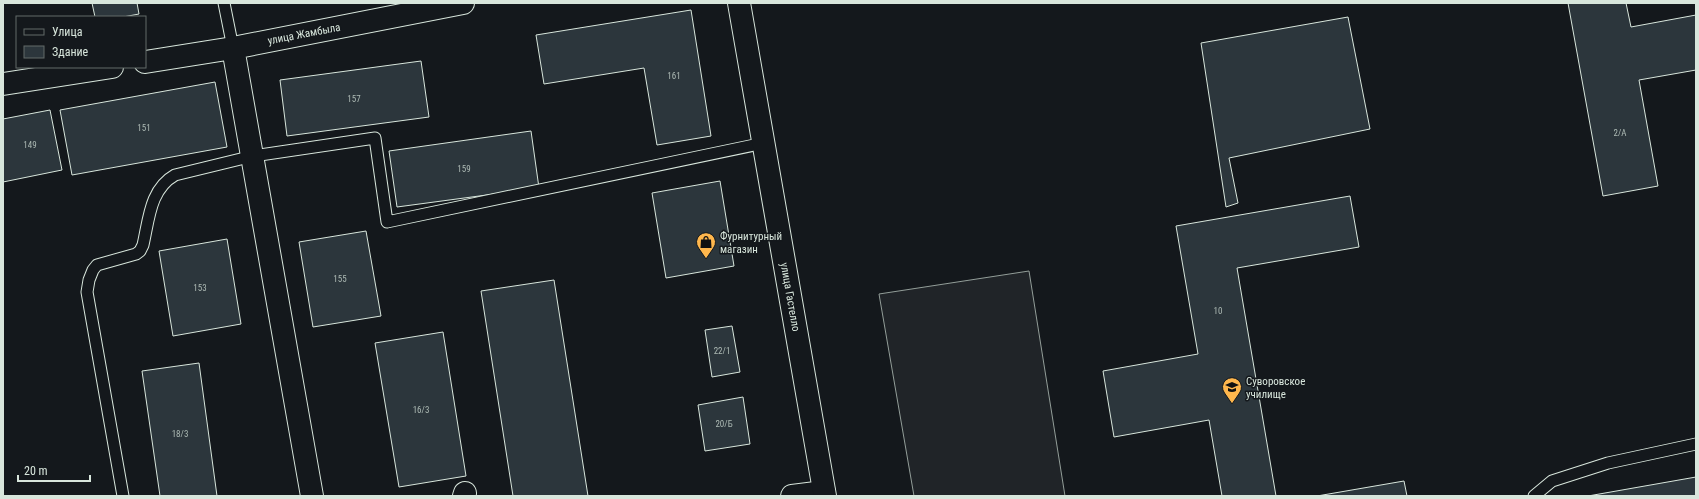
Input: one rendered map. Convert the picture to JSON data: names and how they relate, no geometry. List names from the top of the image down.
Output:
{
  "streets": {
    "street": ["улица Жамбыла", "улица Гастелло"]
  },
  "places": {
    "shop": ["Фурнитурный магазин"],
    "school or university": ["Суворовское училище"]
  },
  "house_numbers": [
    "161",
    "157",
    "151",
    "2/А",
    "149",
    "159",
    "155",
    "153",
    "10",
    "22/1",
    "16/3",
    "20/Б",
    "18/3"
  ],
  "legend": ["Улица", "Здание"],
  "scale_bar": "20 m"
}
